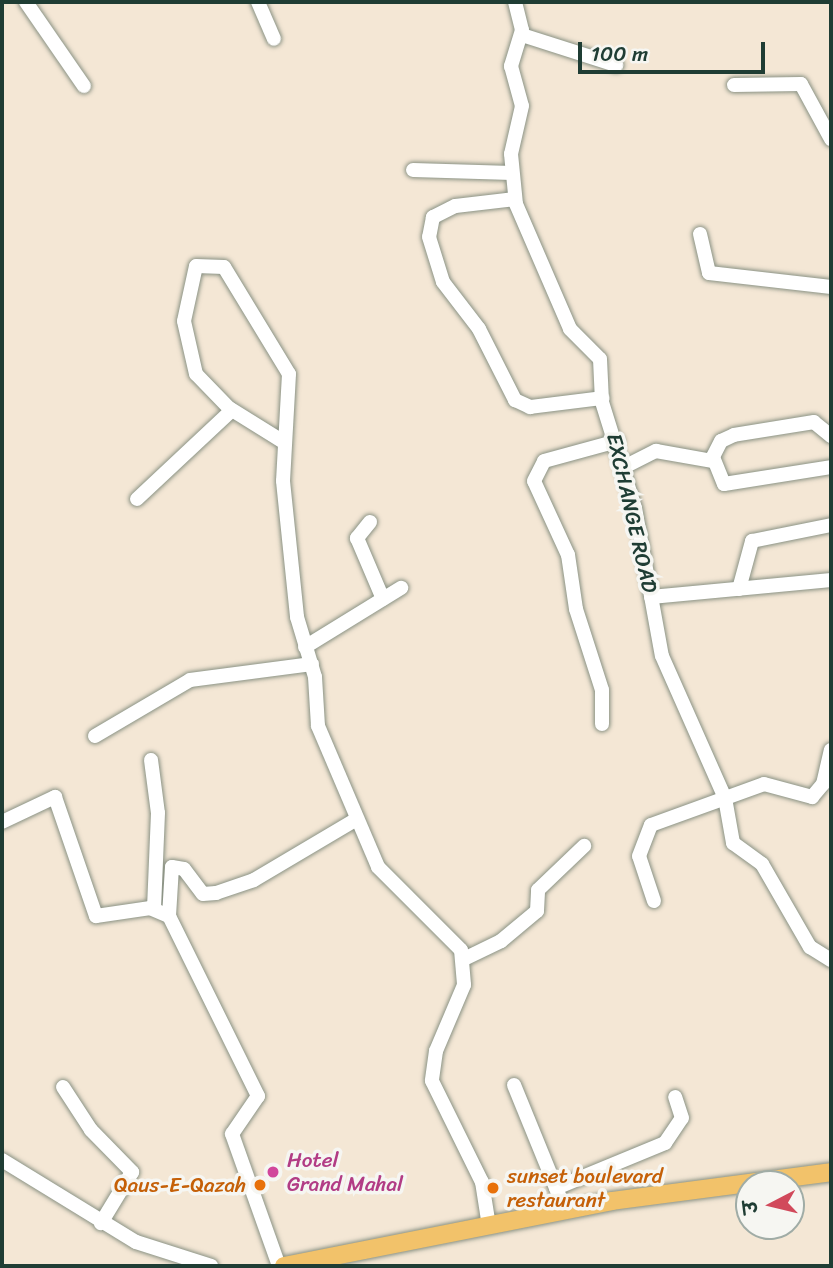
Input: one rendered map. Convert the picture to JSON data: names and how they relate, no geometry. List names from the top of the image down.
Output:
{
  "streets": {
    "street": ["EXCHANGE ROAD"]
  },
  "places": ["Hotel Grand Mahal", "Qaus-E-Qazah", "sunset boulevard restaurant"],
  "scale_bar": "100 m",
  "north": "left"
}
